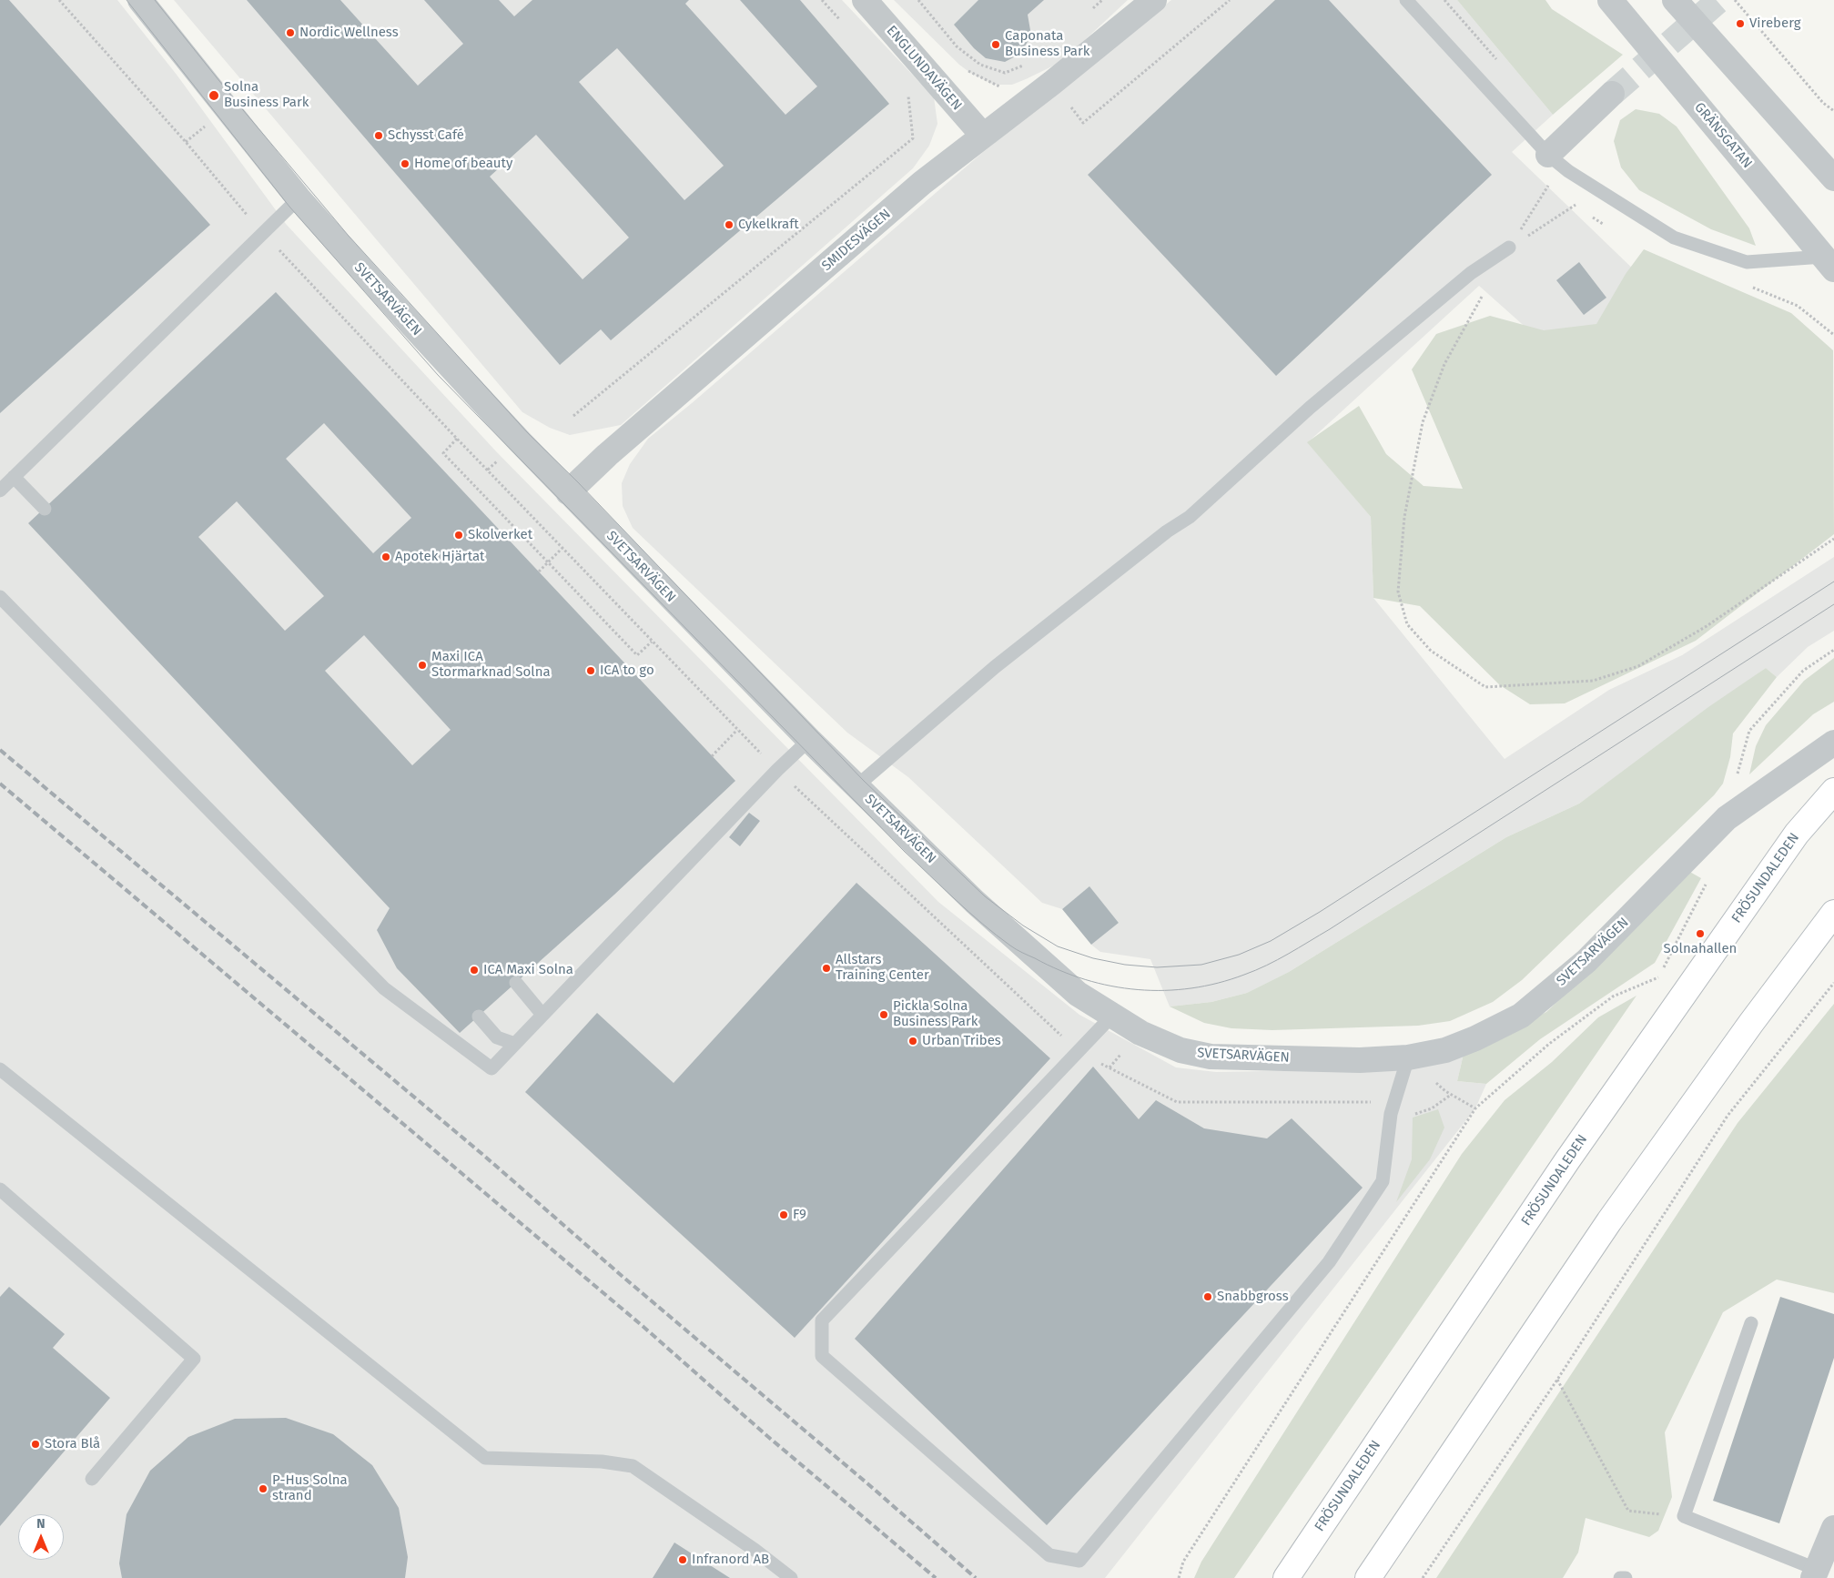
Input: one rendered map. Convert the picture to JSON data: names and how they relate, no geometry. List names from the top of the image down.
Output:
{
  "streets": {
    "main road": ["FRÖSUNDALEDEN"],
    "street": [
      "ENGLUNDAVÄGEN",
      "GRÄNSGATAN",
      "SMIDESVÄGEN",
      "SVETSARVÄGEN"
    ]
  },
  "crossings": [
    ["ENGLUNDAVÄGEN", "SMIDESVÄGEN"],
    ["SMIDESVÄGEN", "SVETSARVÄGEN"]
  ],
  "places": [
    "Vireberg",
    "Nordic Wellness",
    "Caponata Business Park",
    "Solna Business Park",
    "Schysst Café",
    "Home of beauty",
    "Cykelkraft",
    "Skolverket",
    "Apotek Hjärtat",
    "Maxi ICA Stormarknad Solna",
    "ICA to go",
    "Solnahallen",
    "Allstars Training Center",
    "ICA Maxi Solna",
    "Pickla Solna Business Park",
    "Urban Tribes",
    "F9",
    "Snabbgross",
    "Stora Blå",
    "P-Hus Solna strand",
    "Infranord AB"
  ],
  "north": "top"
}
